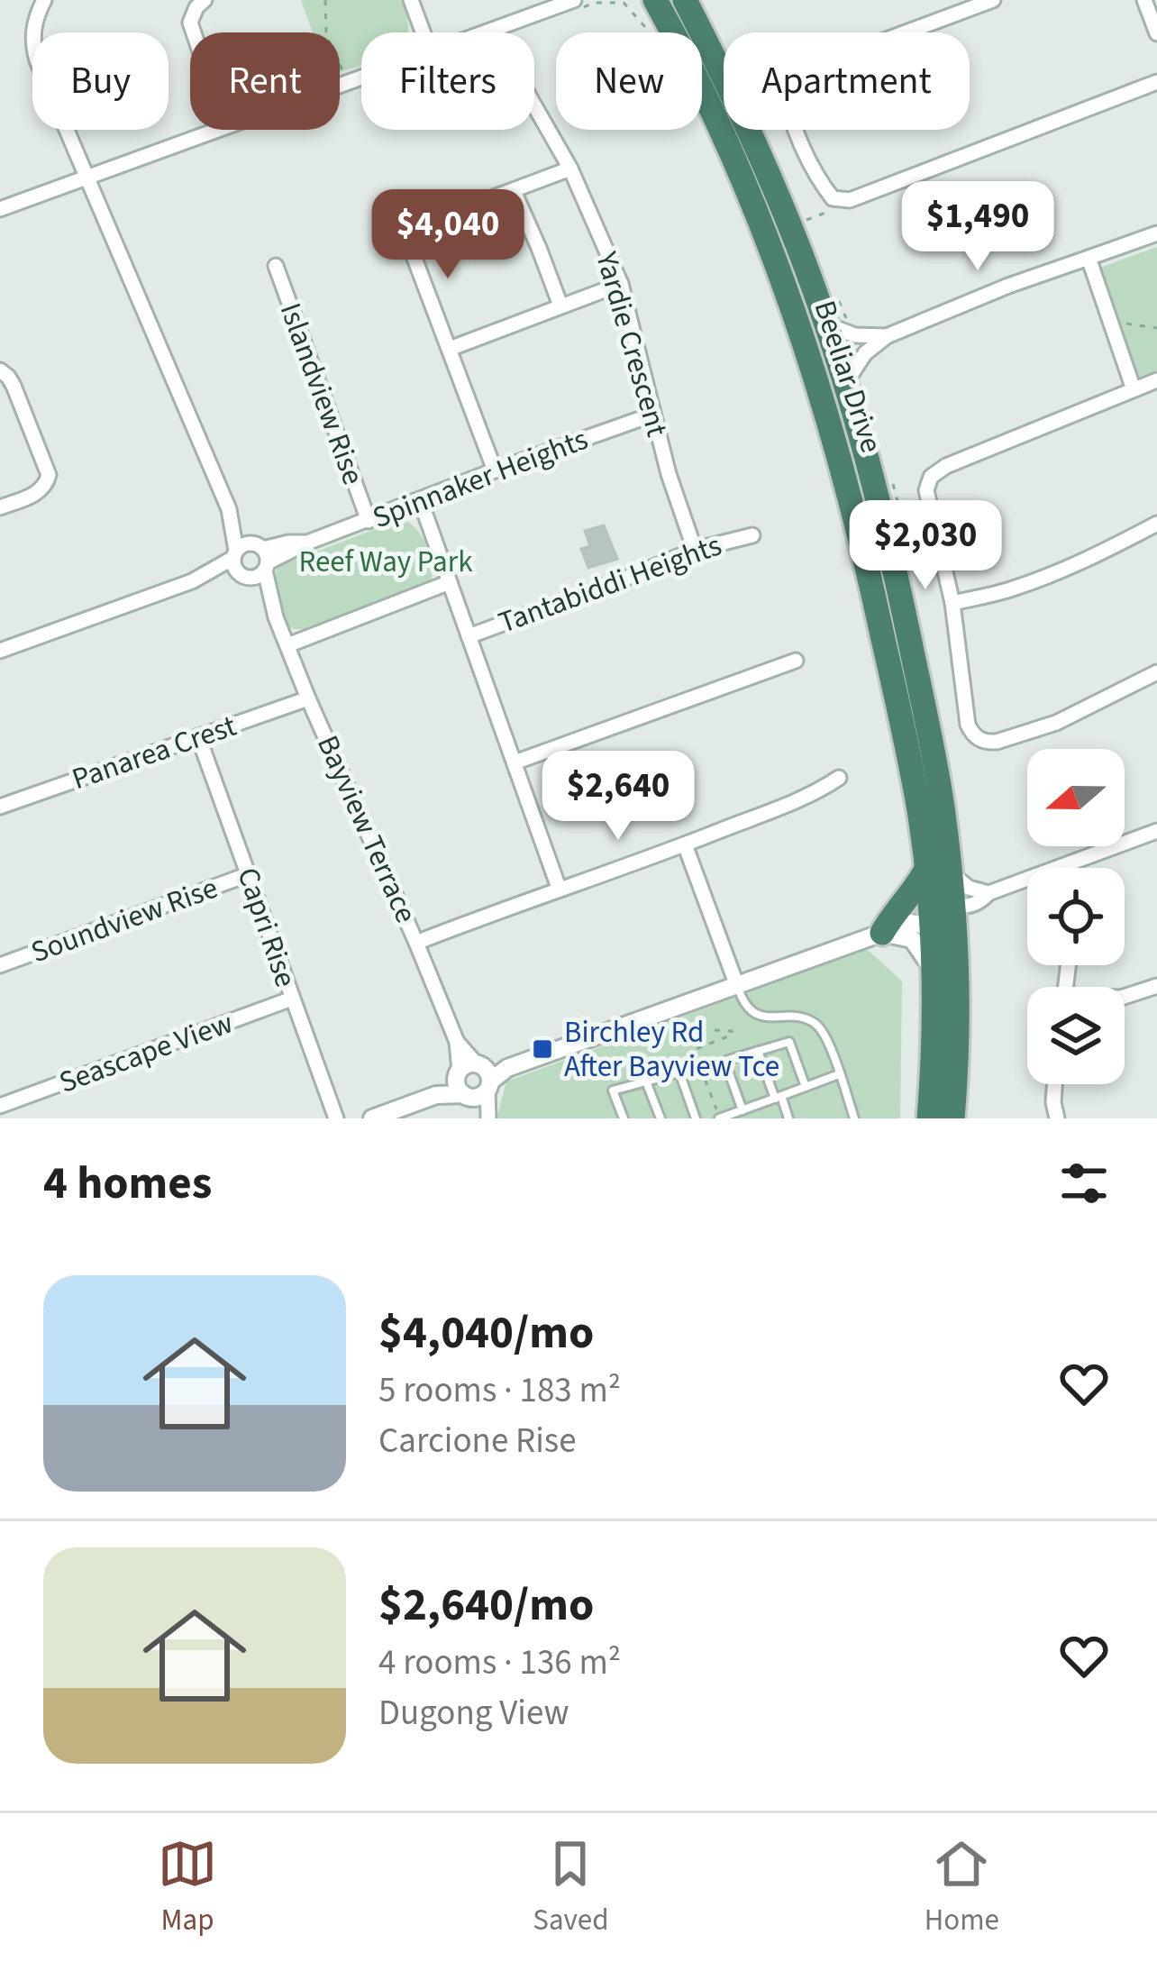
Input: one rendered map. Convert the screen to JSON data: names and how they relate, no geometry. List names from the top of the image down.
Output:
{
  "streets": {
    "highway": ["Beeliar Drive"],
    "street": [
      "Yardie Crescent",
      "Islandview Rise",
      "Spinnaker Heights",
      "Tantabiddi Heights",
      "Panarea Crest",
      "Bayview Terrace",
      "Soundview Rise",
      "Capri Rise",
      "Seascape View"
    ]
  },
  "crossings": [
    ["Yardie Crescent", "Spinnaker Heights"],
    ["Yardie Crescent", "Tantabiddi Heights"],
    ["Islandview Rise", "Spinnaker Heights"],
    ["Spinnaker Heights", "Bayview Terrace"],
    ["Panarea Crest", "Bayview Terrace"],
    ["Panarea Crest", "Capri Rise"],
    ["Soundview Rise", "Capri Rise"],
    ["Capri Rise", "Seascape View"]
  ],
  "parks": ["Reef Way Park"],
  "places": {
    "transit": ["Birchley Rd After Bayview Tce"]
  },
  "north": "left",
  "page": {
    "chip": [
      "Buy",
      "Rent",
      "Filters",
      "New",
      "Apartment"
    ],
    "price": [
      "$1,490",
      "$4,040",
      "$2,030",
      "$2,640"
    ],
    "heading": "4 homes",
    "list": [
      {
        "name": "$4,040/mo",
        "note": "5 rooms · 183 m² · Carcione Rise"
      },
      {
        "name": "$2,640/mo",
        "note": "4 rooms · 136 m² · Dugong View"
      }
    ],
    "tabs": ["Map", "Saved", "Home"]
  }
}
